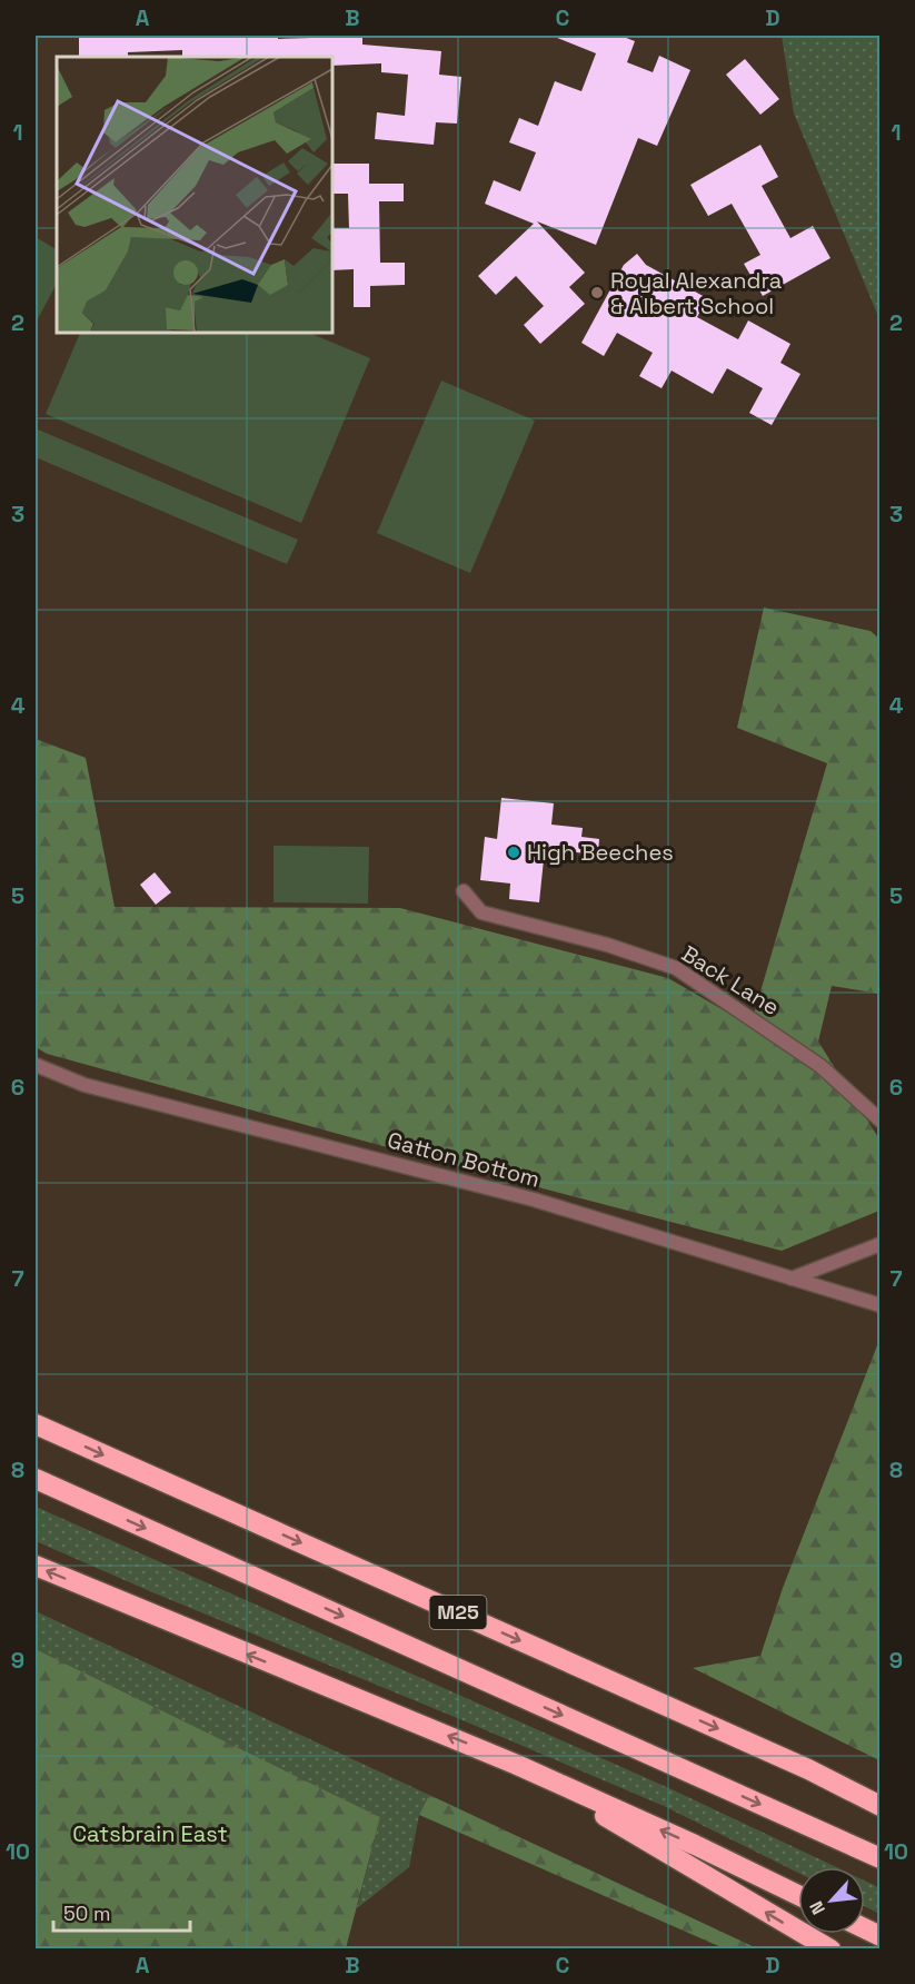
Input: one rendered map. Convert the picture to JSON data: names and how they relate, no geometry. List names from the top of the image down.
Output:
{
  "streets": {
    "highway": ["M25"],
    "street": ["Back Lane", "Gatton Bottom"]
  },
  "parks": ["Catsbrain East"],
  "places": ["Royal Alexandra & Albert School", "High Beeches"],
  "scale_bar": "50 m",
  "north": "bottom left",
  "grid": {
    "columns": [
      "A",
      "B",
      "C",
      "D"
    ],
    "rows": [
      "1",
      "2",
      "3",
      "4",
      "5",
      "6",
      "7",
      "8",
      "9",
      "10"
    ]
  }
}
